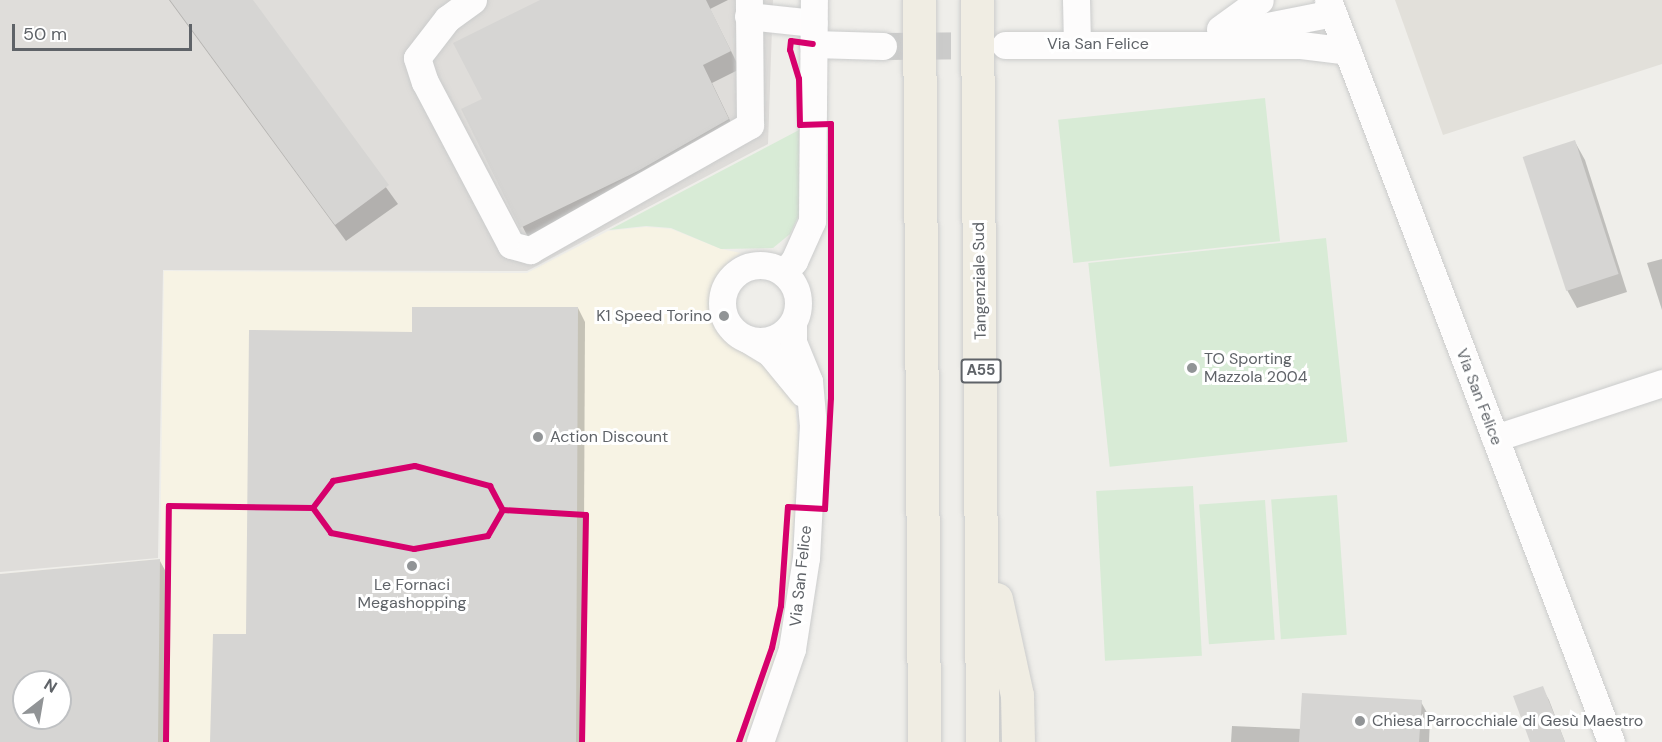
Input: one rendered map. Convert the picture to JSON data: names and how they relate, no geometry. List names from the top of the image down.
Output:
{
  "streets": {
    "highway": ["Tangenziale Sud", "A55"],
    "street": ["Via San Felice"]
  },
  "places": [
    "K1 Speed Torino",
    "TO Sporting Mazzola 2004",
    "Action Discount",
    "Le Fornaci Megashopping",
    "Chiesa Parrocchiale di Gesù Maestro"
  ],
  "scale_bar": "50 m",
  "north": "top right"
}
